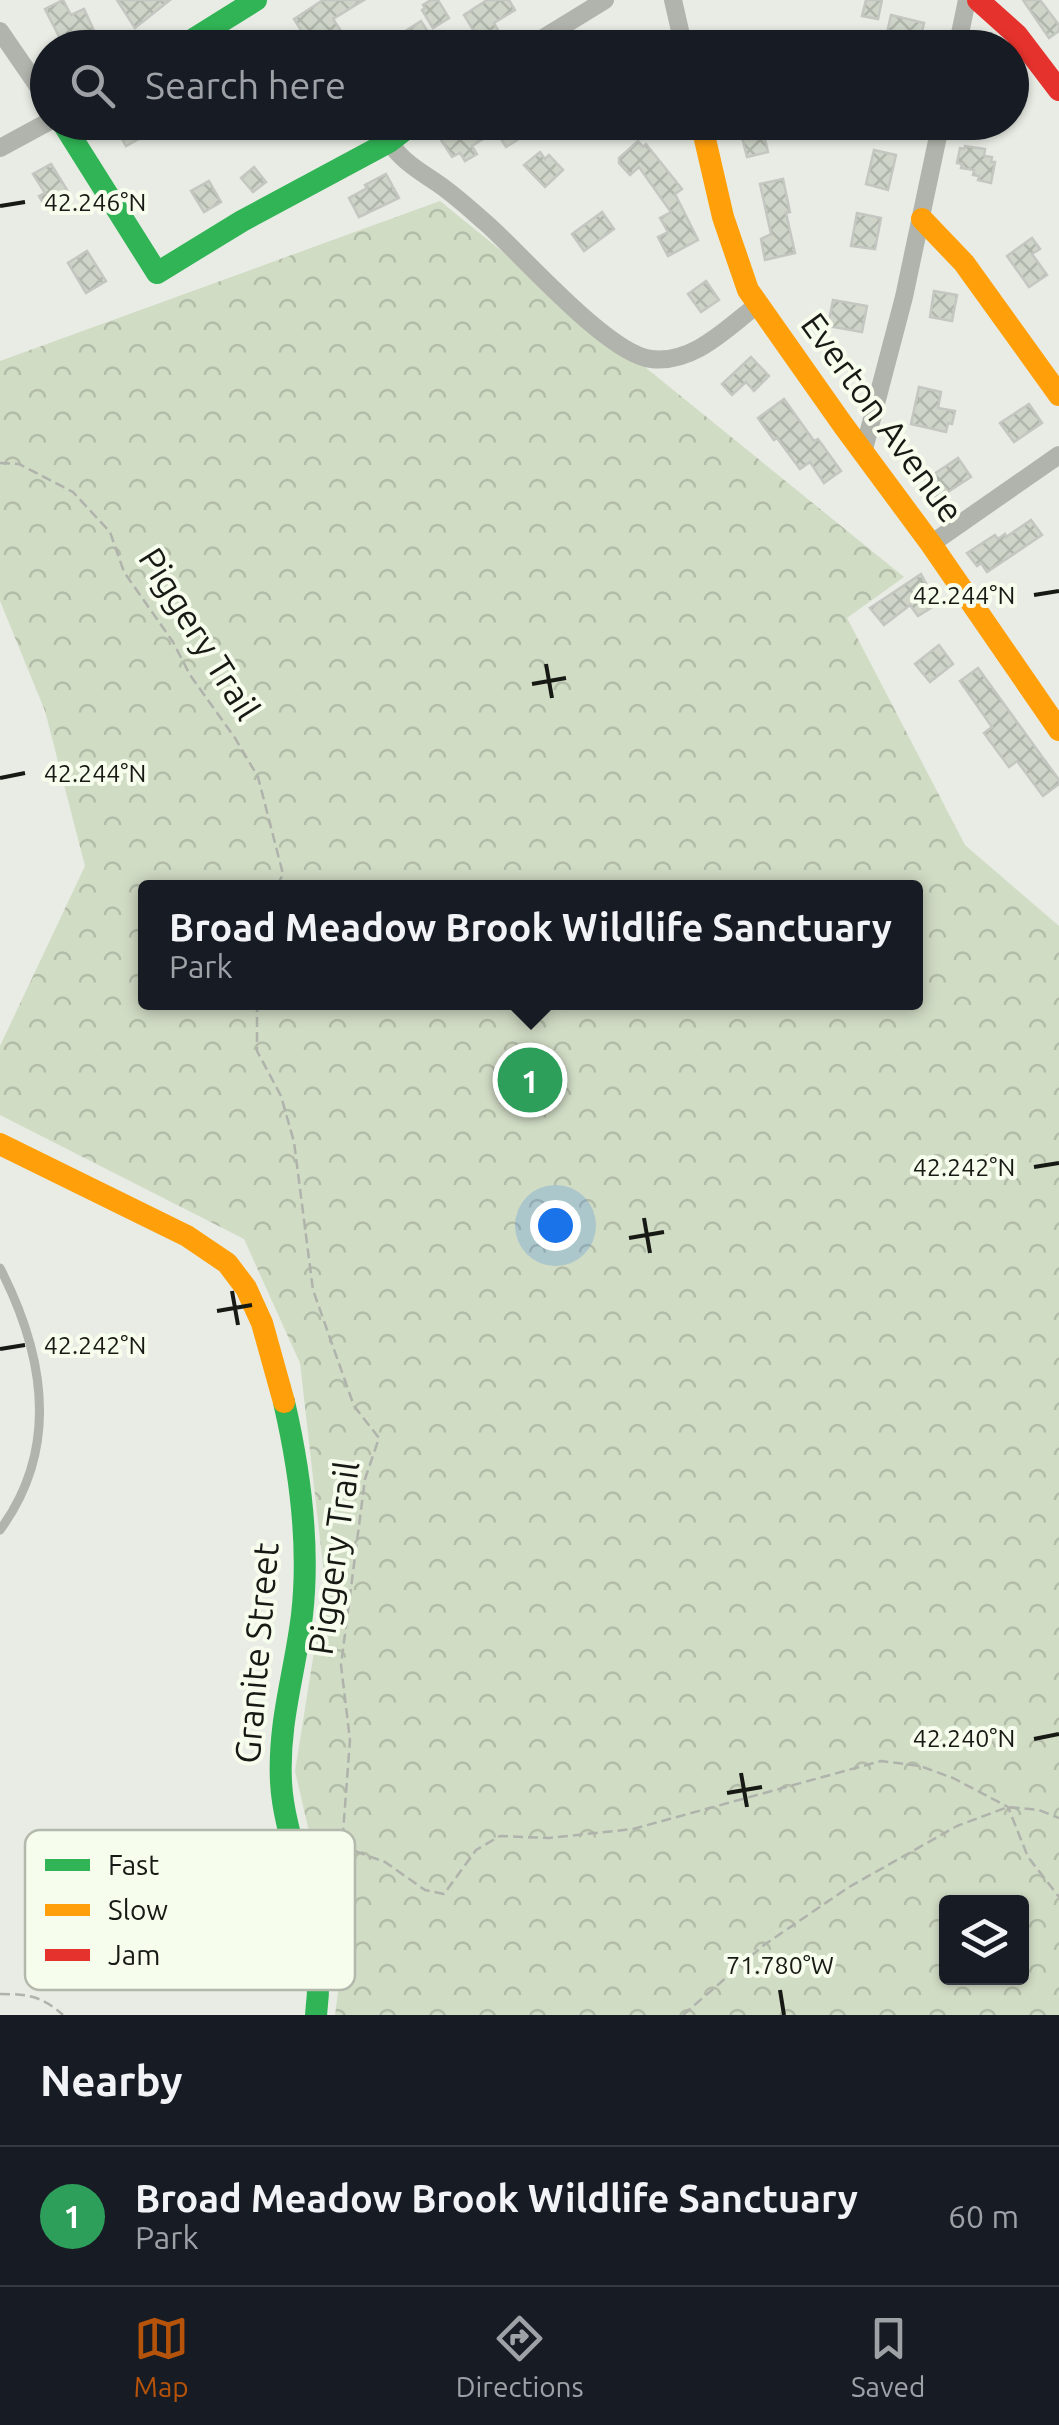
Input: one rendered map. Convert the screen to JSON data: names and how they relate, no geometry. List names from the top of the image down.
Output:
{
  "streets": {
    "street": ["Everton Avenue", "Granite Street"],
    "path": ["Piggery Trail"]
  },
  "legend": ["Fast", "Slow", "Jam"],
  "page": {
    "search": "Search here",
    "popup": ["Broad Meadow Brook Wildlife Sanctuary", "Park"],
    "pins": "1",
    "heading": "Nearby",
    "list": [
      {
        "mark": "1",
        "name": "Broad Meadow Brook Wildlife Sanctuary",
        "note": "Park",
        "value": "60 m"
      }
    ],
    "nav": ["Map", "Directions", "Saved"]
  },
  "coordinates": [
    "42.246°N",
    "42.244°N",
    "42.242°N",
    "42.240°N",
    "71.780°W"
  ]
}
